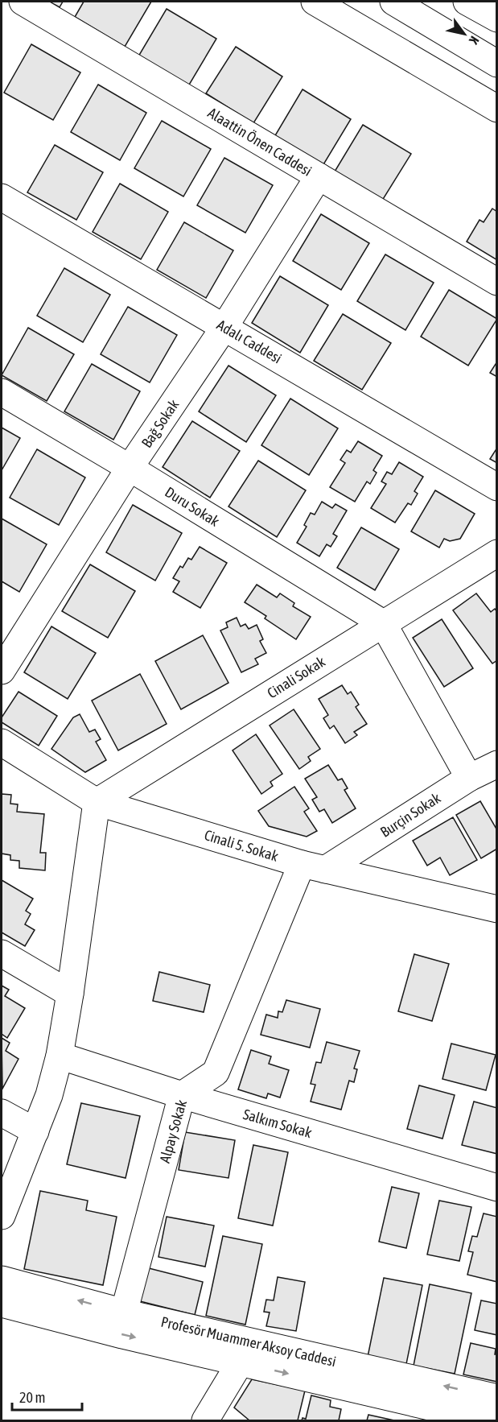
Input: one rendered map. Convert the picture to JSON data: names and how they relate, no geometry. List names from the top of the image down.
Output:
{
  "streets": {
    "main road": [
      "Alaattin Önen Caddesi",
      "Adalı Caddesi",
      "Bağ Sokak",
      "Duru Sokak",
      "Cinali Sokak",
      "Burçin Sokak",
      "Cinali 5. Sokak",
      "Salkım Sokak",
      "Alpay Sokak",
      "Profesör Muammer Aksoy Caddesi"
    ]
  },
  "crossings": [
    ["Alaattin Önen Caddesi", "Bağ Sokak"],
    ["Adalı Caddesi", "Bağ Sokak"],
    ["Bağ Sokak", "Duru Sokak"],
    ["Duru Sokak", "Cinali Sokak"],
    ["Cinali Sokak", "Cinali 5. Sokak"],
    ["Burçin Sokak", "Cinali 5. Sokak"],
    ["Burçin Sokak", "Alpay Sokak"],
    ["Cinali 5. Sokak", "Alpay Sokak"],
    ["Salkım Sokak", "Alpay Sokak"],
    ["Alpay Sokak", "Profesör Muammer Aksoy Caddesi"]
  ],
  "scale_bar": "20 m",
  "north": "bottom right"
}
